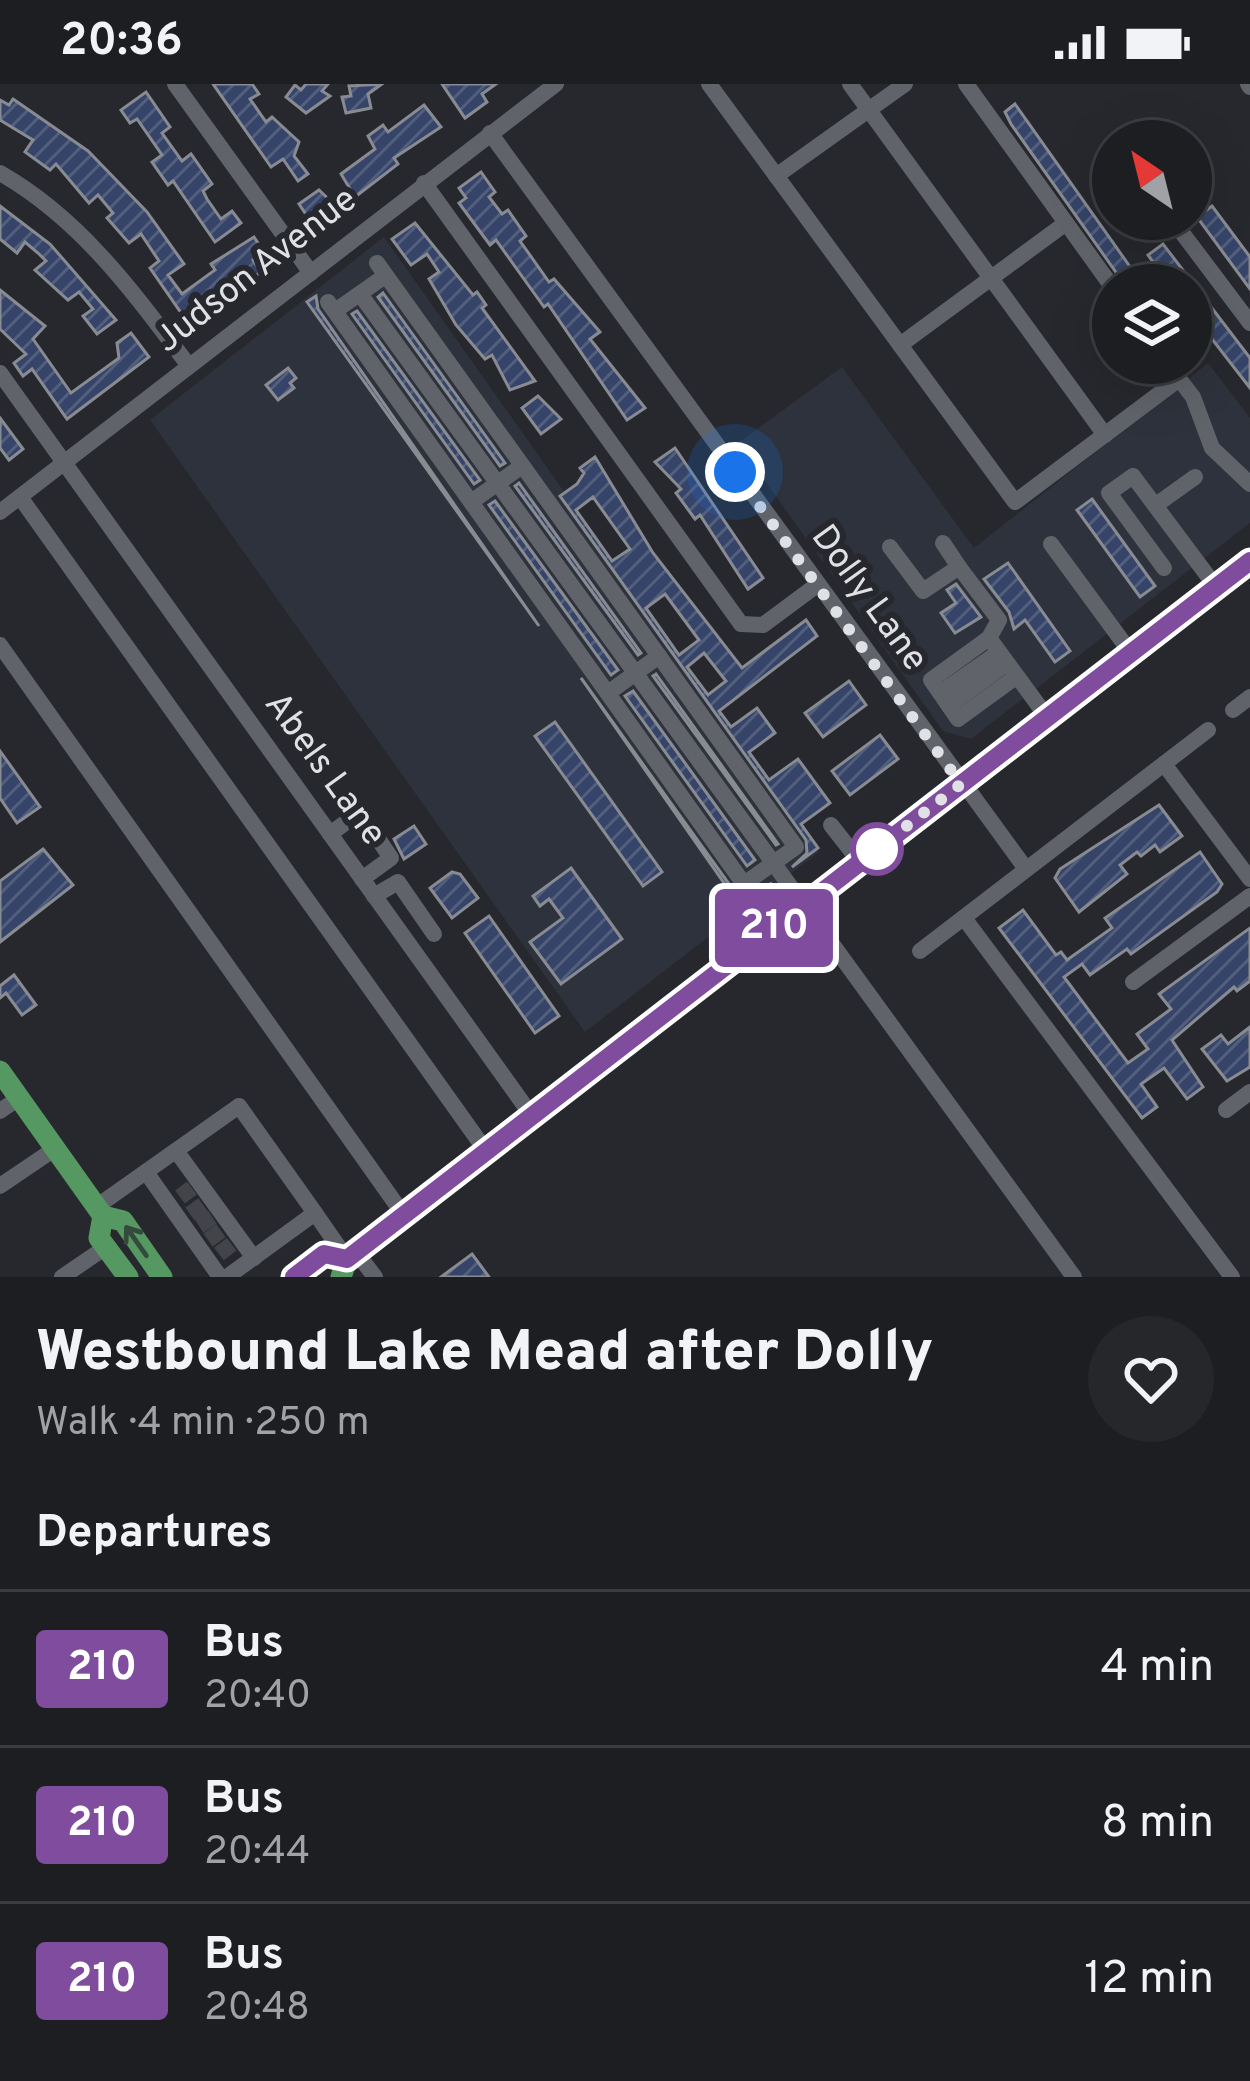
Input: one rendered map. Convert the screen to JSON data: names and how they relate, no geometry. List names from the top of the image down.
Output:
{
  "streets": {
    "street": ["Judson Avenue", "Dolly Lane", "Abels Lane"]
  },
  "crossings": [
    ["Judson Avenue", "Dolly Lane"],
    ["Judson Avenue", "Abels Lane"]
  ],
  "lines": ["bus line 210"],
  "north": "top left",
  "page": {
    "status": "20:36",
    "on_map": "210",
    "heading": [
      ["Westbound Lake Mead after Dolly", "Walk · 4 min · 250 m"],
      "Departures"
    ],
    "list": [
      {
        "mark": "210",
        "name": "Bus",
        "note": "20:40",
        "value": "4 min"
      },
      {
        "mark": "210",
        "name": "Bus",
        "note": "20:44",
        "value": "8 min"
      },
      {
        "mark": "210",
        "name": "Bus",
        "note": "20:48",
        "value": "12 min"
      }
    ]
  }
}
